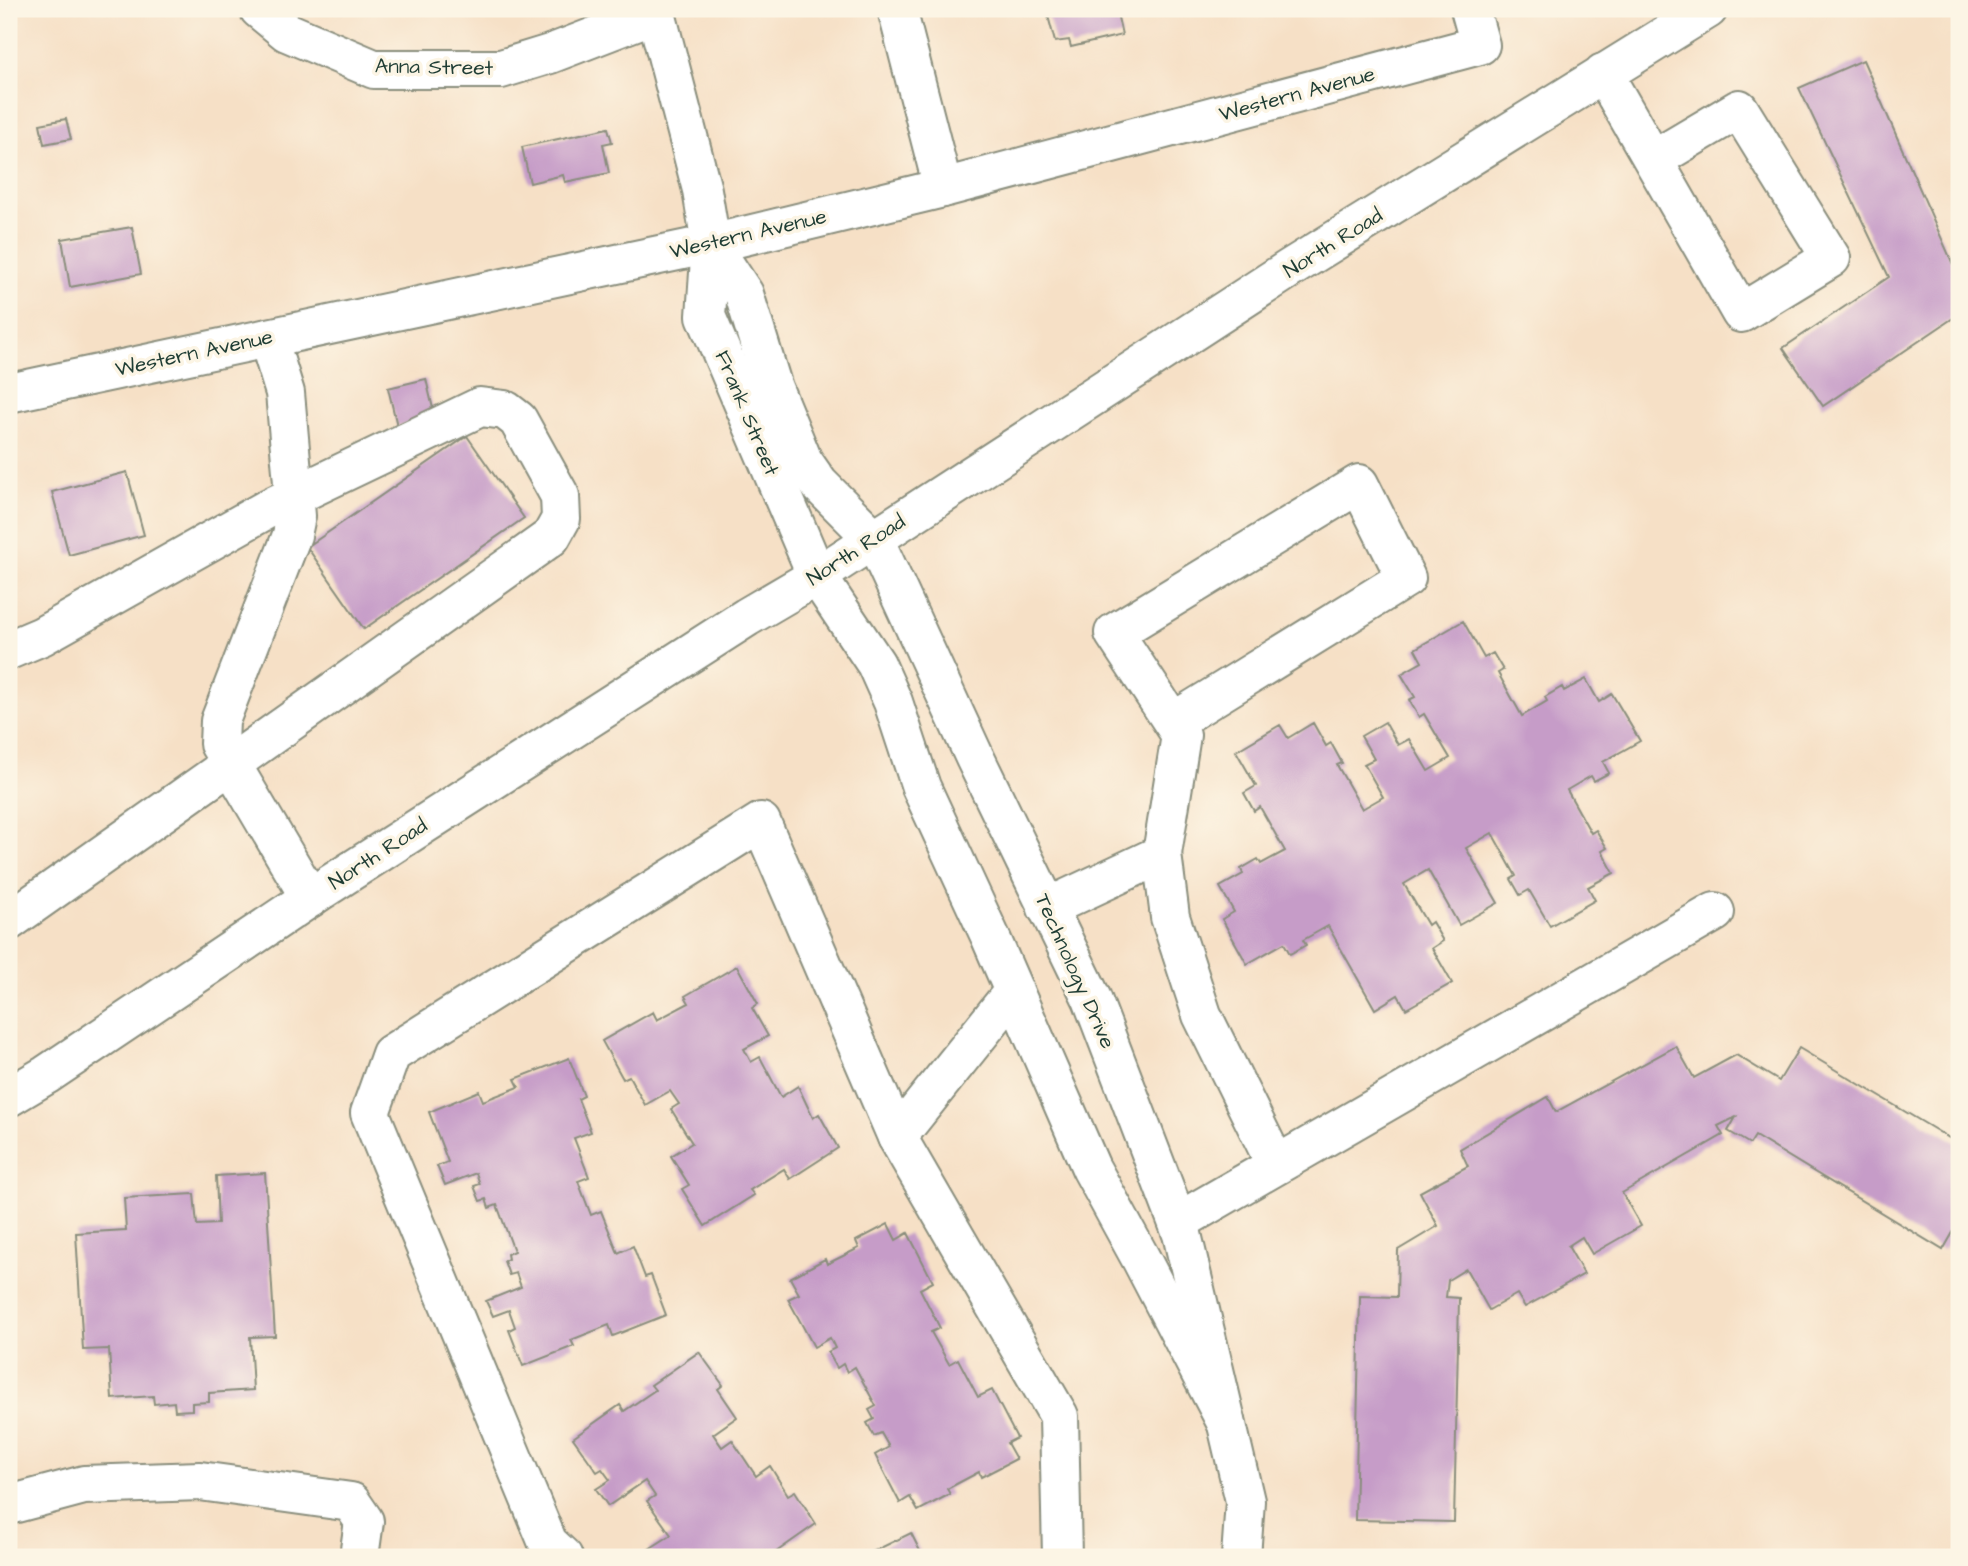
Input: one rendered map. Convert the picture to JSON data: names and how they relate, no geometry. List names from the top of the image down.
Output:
{
  "streets": {
    "street": [
      "Anna Street",
      "Western Avenue",
      "North Road",
      "Frank Street",
      "Technology Drive"
    ]
  },
  "crossings": [
    ["Anna Street", "Frank Street"],
    ["Western Avenue", "Frank Street"],
    ["North Road", "Frank Street"],
    ["North Road", "Technology Drive"],
    ["Frank Street", "Technology Drive"]
  ]
}
